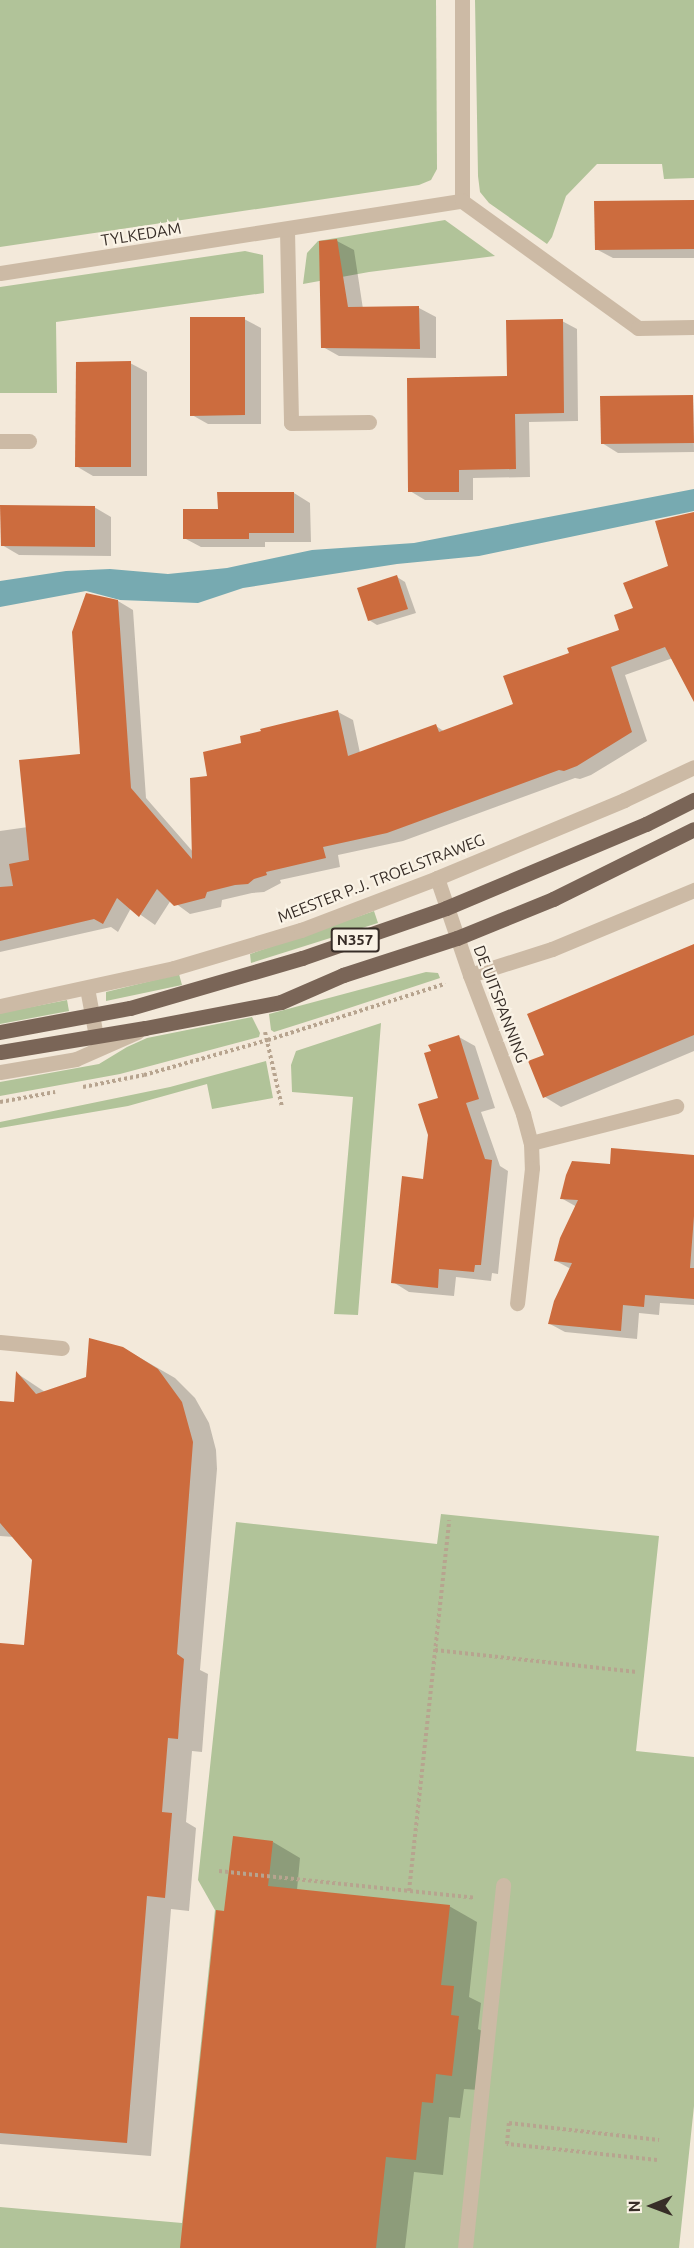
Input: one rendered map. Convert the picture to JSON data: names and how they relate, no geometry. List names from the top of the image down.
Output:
{
  "streets": {
    "main road": ["N357"],
    "street": ["TYLKEDAM", "MEESTER P.J. TROELSTRAWEG", "DE UITSPANNING"]
  },
  "crossings": [
    ["MEESTER P.J. TROELSTRAWEG", "DE UITSPANNING"],
    ["N357", "DE UITSPANNING"]
  ],
  "north": "left"
}
